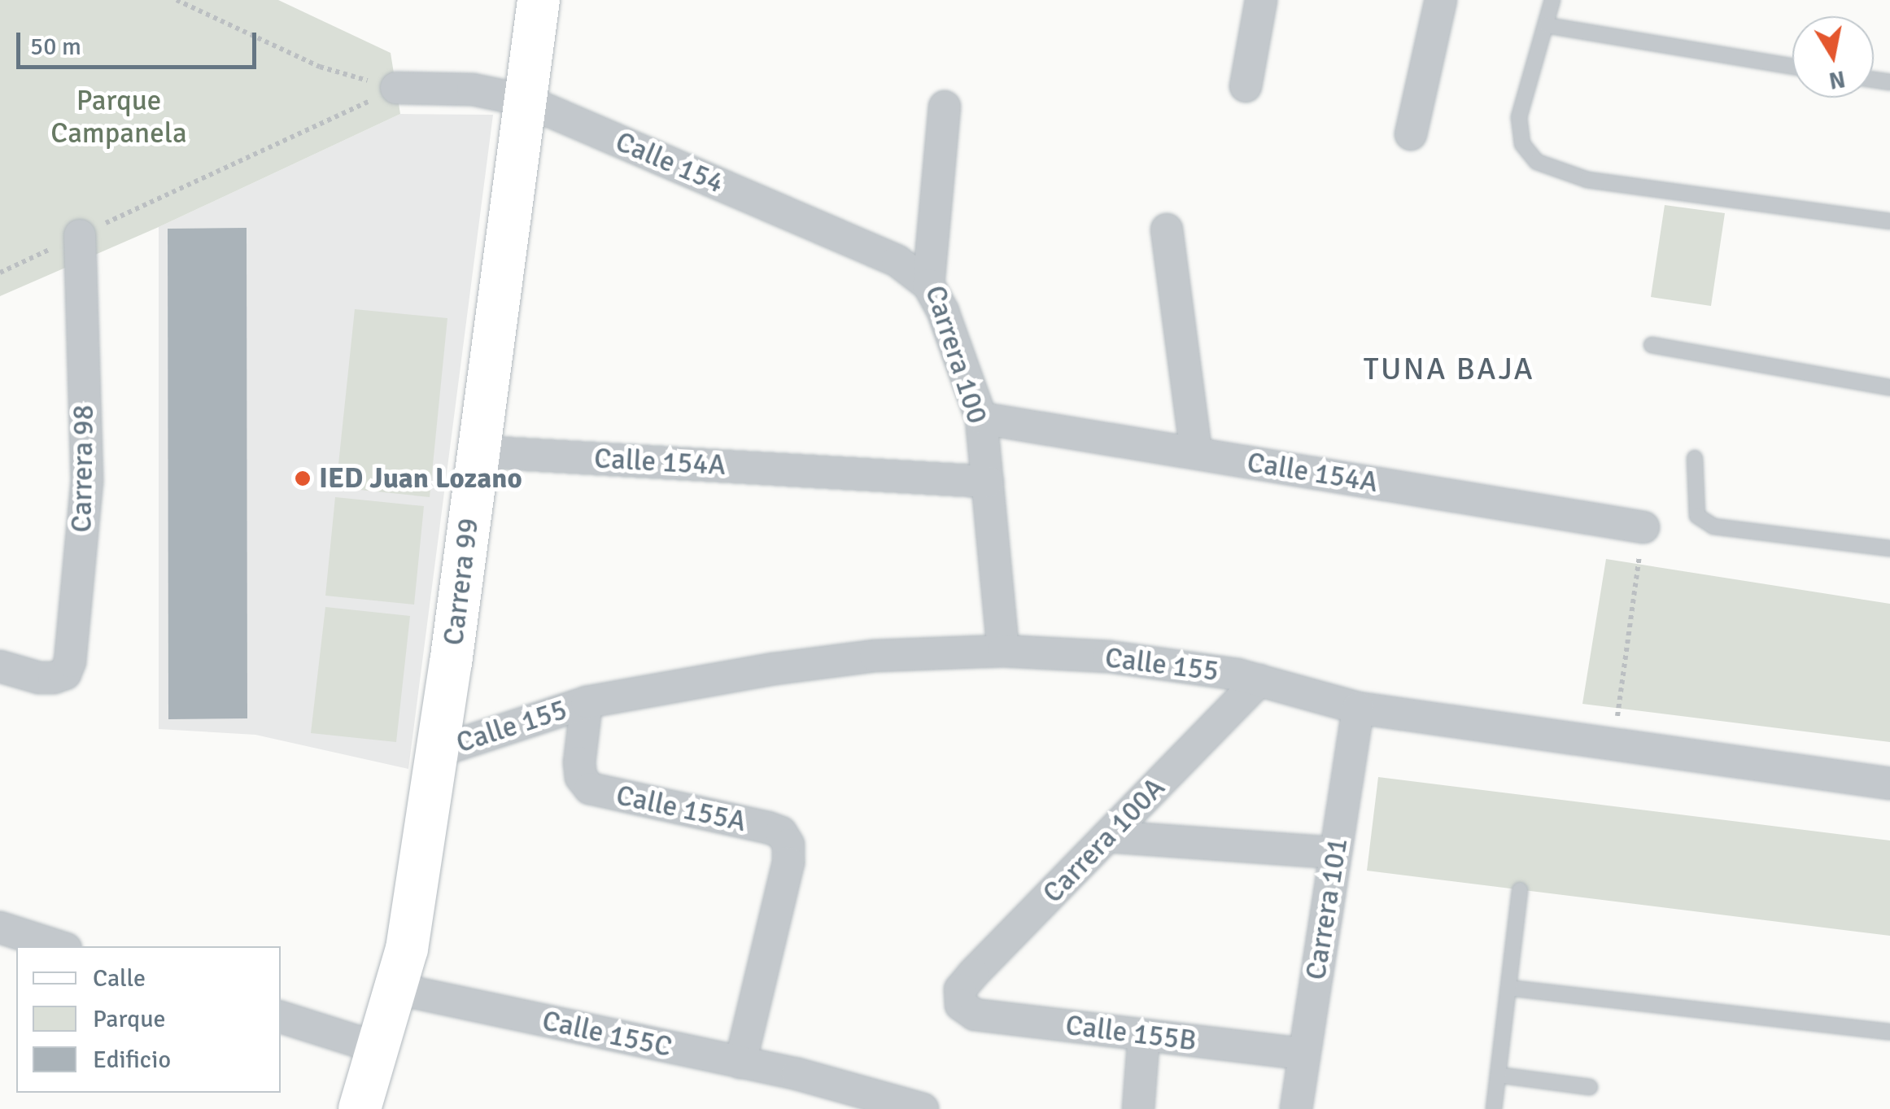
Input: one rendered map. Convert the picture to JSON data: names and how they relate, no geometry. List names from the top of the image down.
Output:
{
  "streets": {
    "street": [
      "Calle 154",
      "Carrera 100",
      "Calle 154A",
      "Carrera 98",
      "Carrera 99",
      "Calle 155",
      "Calle 155A",
      "Carrera 100A",
      "Carrera 101",
      "Calle 155B",
      "Calle 155C"
    ]
  },
  "crossings": [
    ["Calle 154", "Carrera 100"],
    ["Calle 154", "Carrera 99"],
    ["Carrera 100", "Calle 154A"],
    ["Carrera 100", "Calle 155"],
    ["Calle 154A", "Carrera 99"],
    ["Carrera 99", "Calle 155"],
    ["Carrera 99", "Calle 155C"],
    ["Calle 155", "Calle 155A"],
    ["Calle 155", "Carrera 100A"],
    ["Calle 155", "Carrera 101"],
    ["Calle 155A", "Calle 155C"],
    ["Carrera 100A", "Calle 155B"],
    ["Carrera 101", "Calle 155B"]
  ],
  "districts": ["TUNA BAJA"],
  "parks": ["Parque Campanela"],
  "places": ["IED Juan Lozano"],
  "legend": ["Calle", "Parque", "Edificio"],
  "scale_bar": "50 m",
  "north": "bottom"
}
